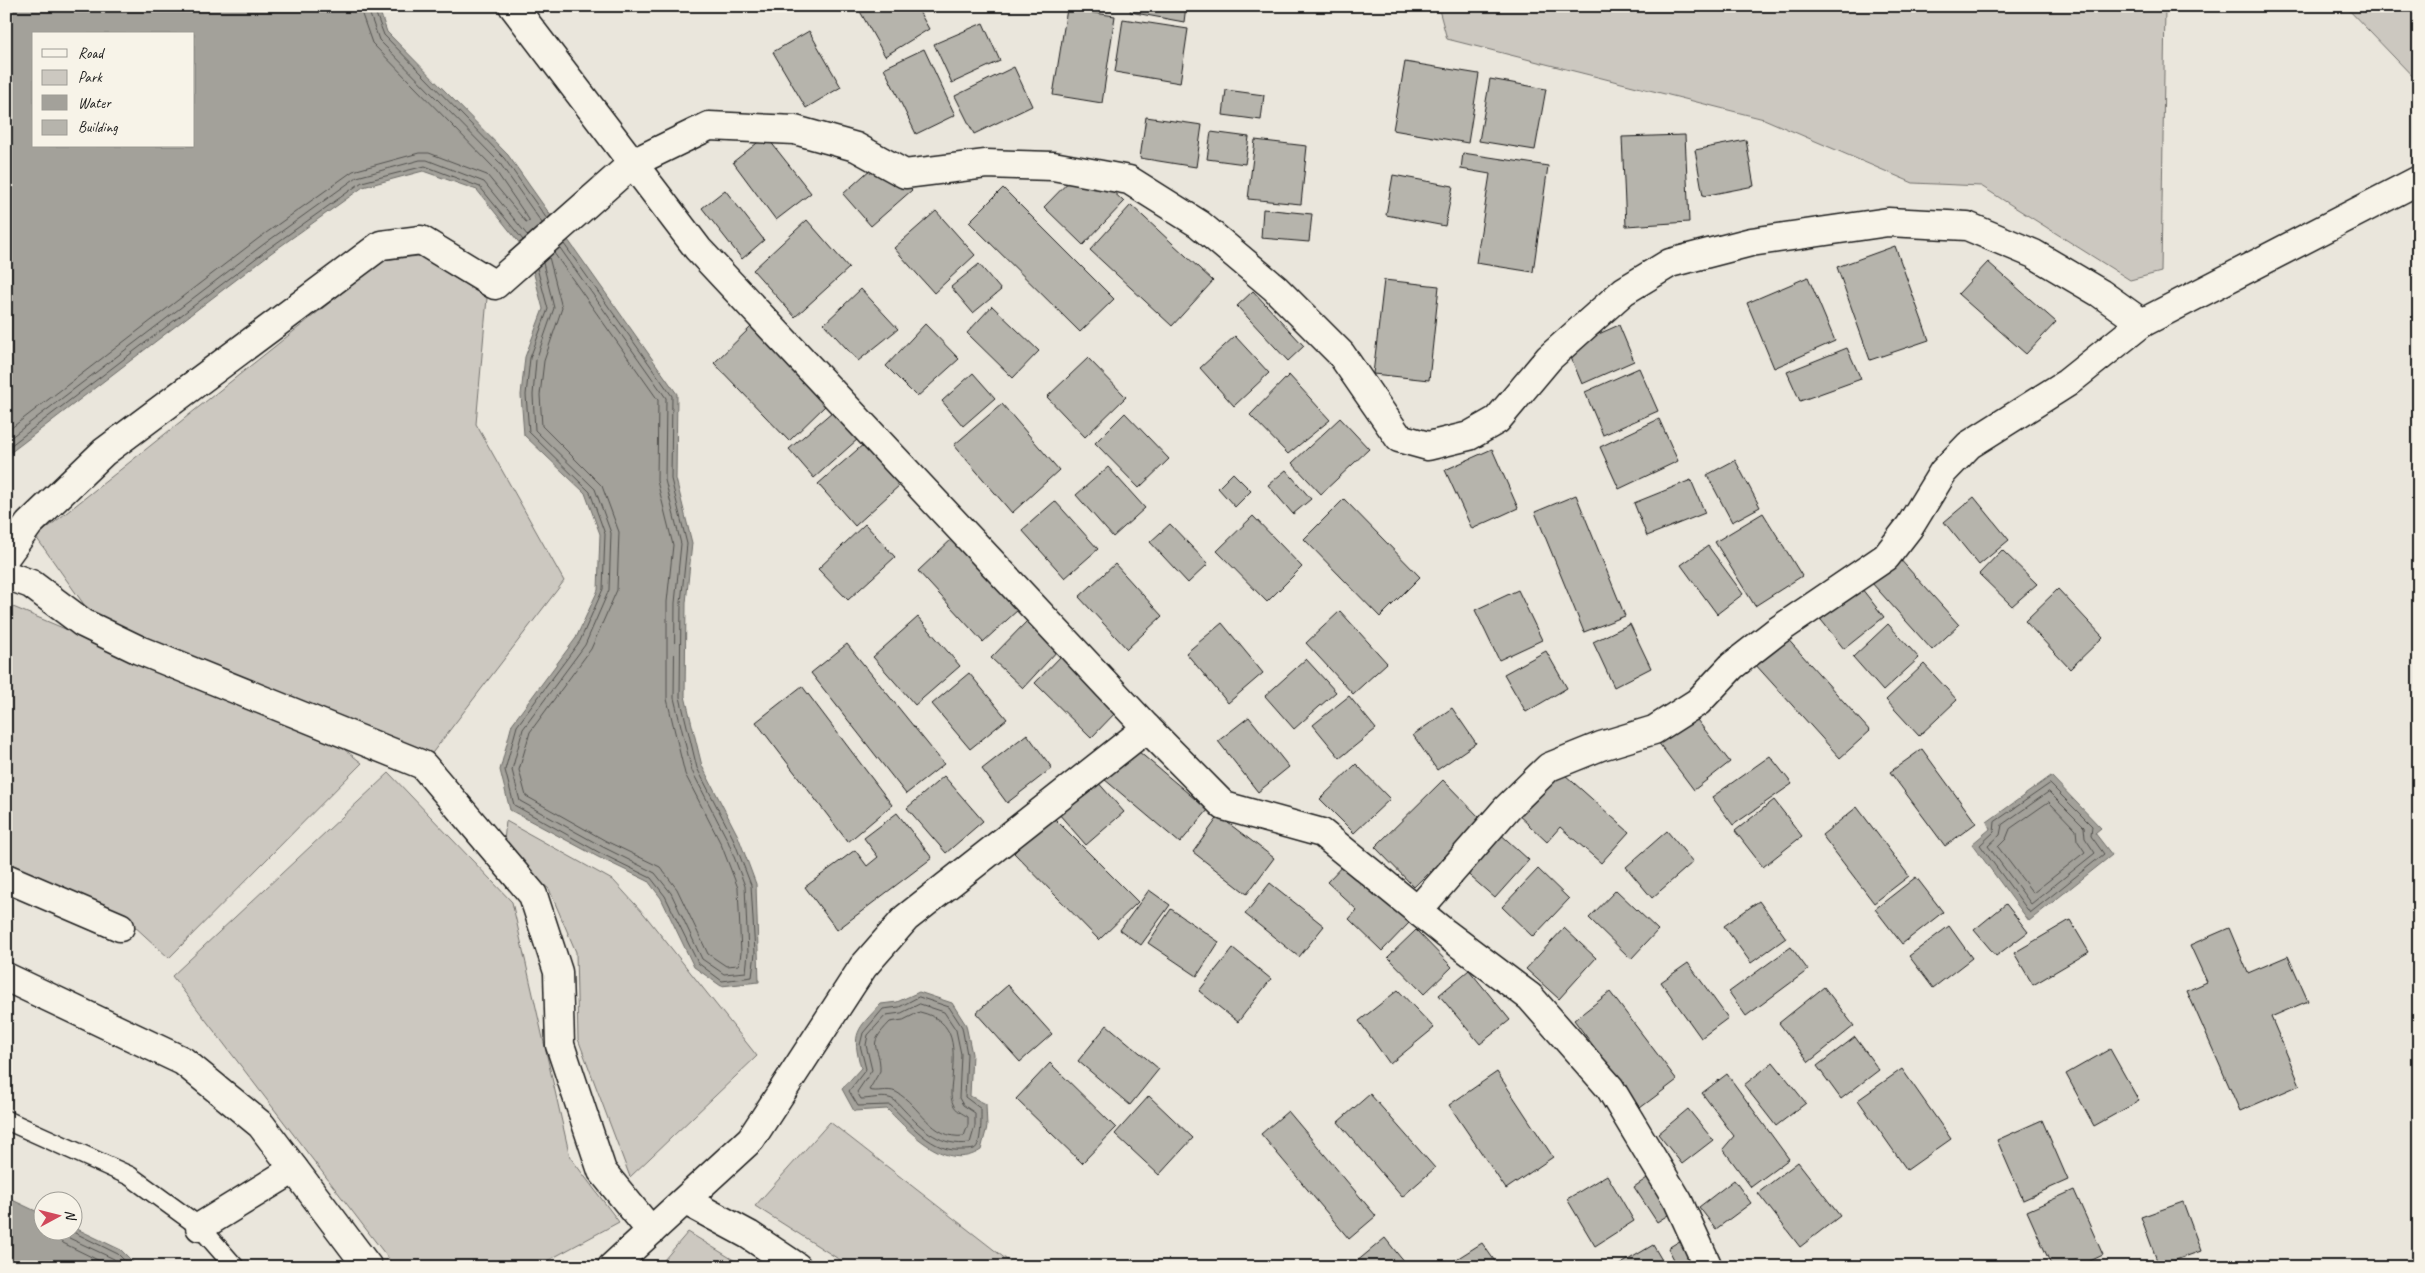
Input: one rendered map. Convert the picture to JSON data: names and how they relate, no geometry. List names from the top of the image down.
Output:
{
  "legend": [
    "Road",
    "Park",
    "Water",
    "Building"
  ],
  "north": "right"
}
